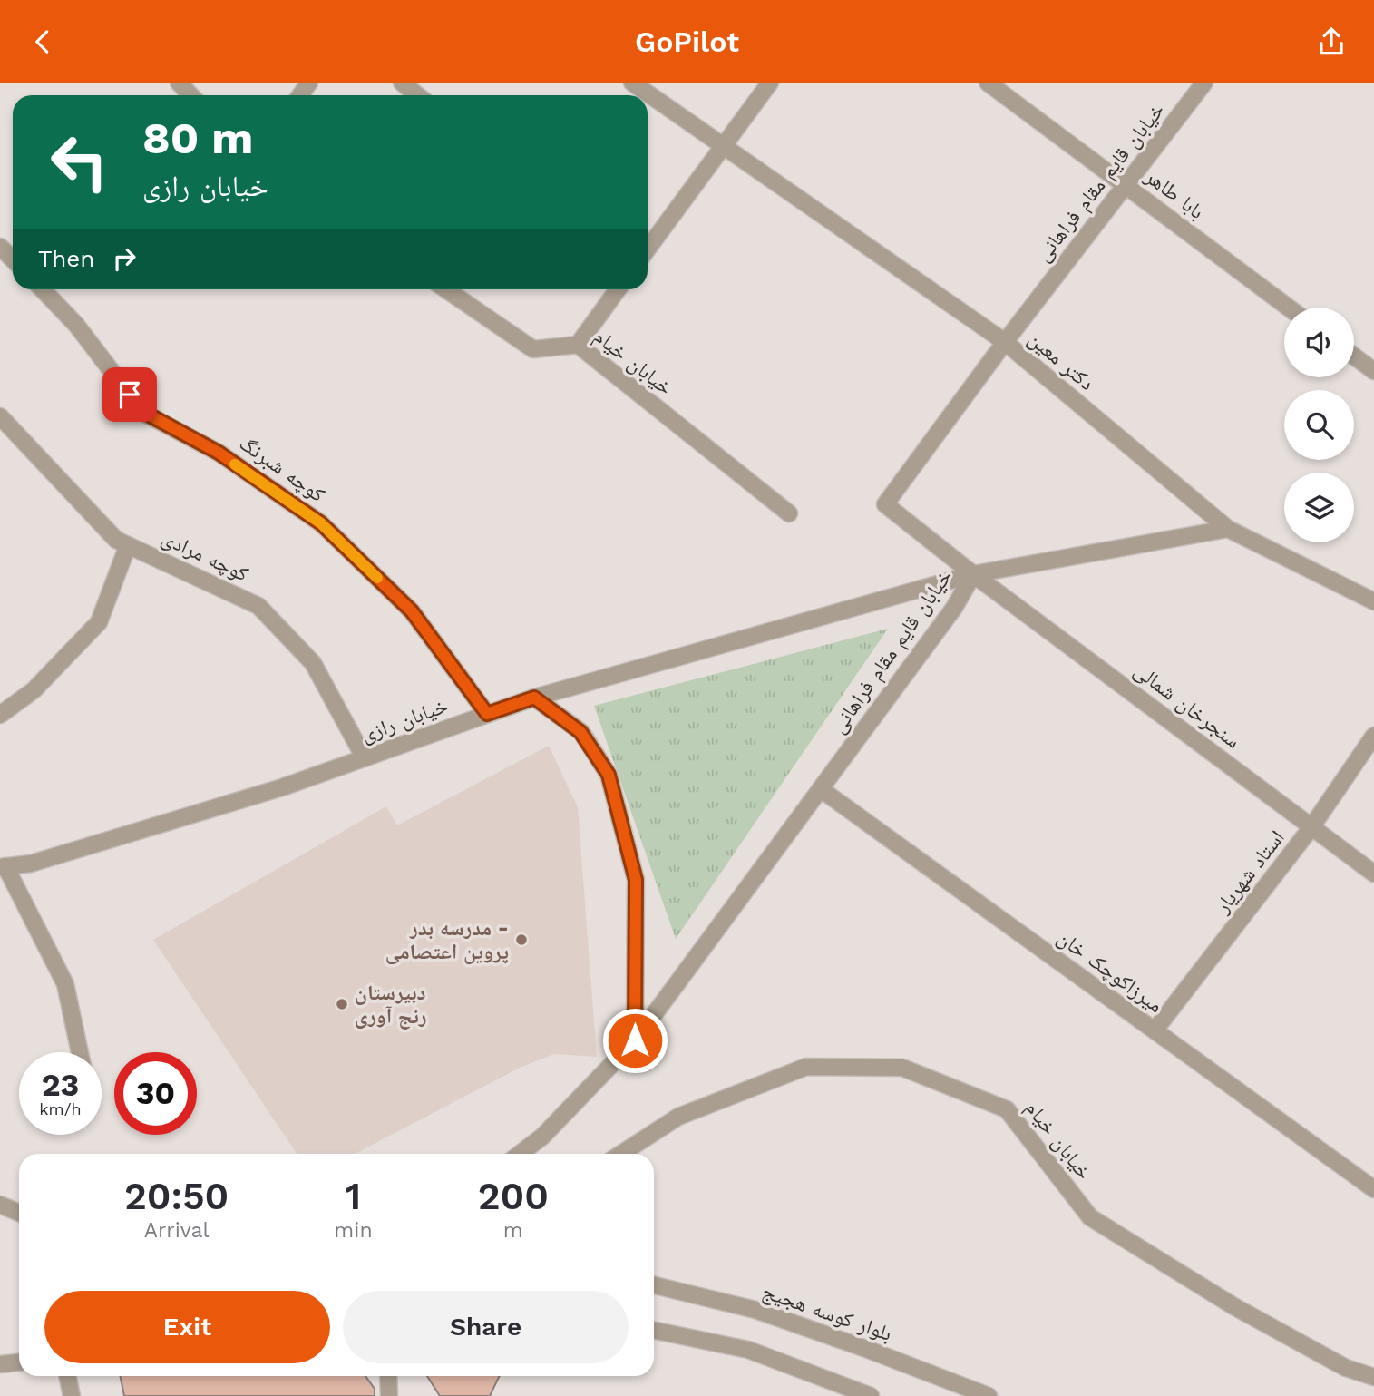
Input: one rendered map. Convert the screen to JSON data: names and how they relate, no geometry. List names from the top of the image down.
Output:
{
  "streets": {
    "street": [
      "خیابان قایم مقام فراهانی",
      "بابا طاهر",
      "دکتر معین",
      "خیابان خیام",
      "کوچه شبرنگ",
      "کوچه مرادی",
      "سنجرخان شمالی",
      "خیابان رازی",
      "استاد شهریار",
      "میرزاکوچک خان",
      "بلوار کوسه هجیج"
    ]
  },
  "crossings": [
    ["خیابان قایم مقام فراهانی", "بابا طاهر"],
    ["خیابان قایم مقام فراهانی", "دکتر معین"],
    ["خیابان قایم مقام فراهانی", "سنجرخان شمالی"],
    ["خیابان قایم مقام فراهانی", "خیابان رازی"],
    ["خیابان قایم مقام فراهانی", "میرزاکوچک خان"],
    ["دکتر معین", "خیابان رازی"],
    ["کوچه شبرنگ", "خیابان رازی"],
    ["کوچه مرادی", "خیابان رازی"],
    ["سنجرخان شمالی", "خیابان رازی"],
    ["سنجرخان شمالی", "استاد شهریار"],
    ["استاد شهریار", "میرزاکوچک خان"]
  ],
  "places": ["مدرسه بدر - پروین اعتصامی", "دبیرستان رنج آوری"],
  "page": {
    "header": "GoPilot",
    "turn": ["80 m", "خیابان رازی"],
    "then": "Then",
    "speed": "23 km/h",
    "limit": "30",
    "eta": [
      "20:50",
      "Arrival",
      "1",
      "min",
      "200",
      "m"
    ],
    "buttons": ["Exit", "Share"]
  }
}
